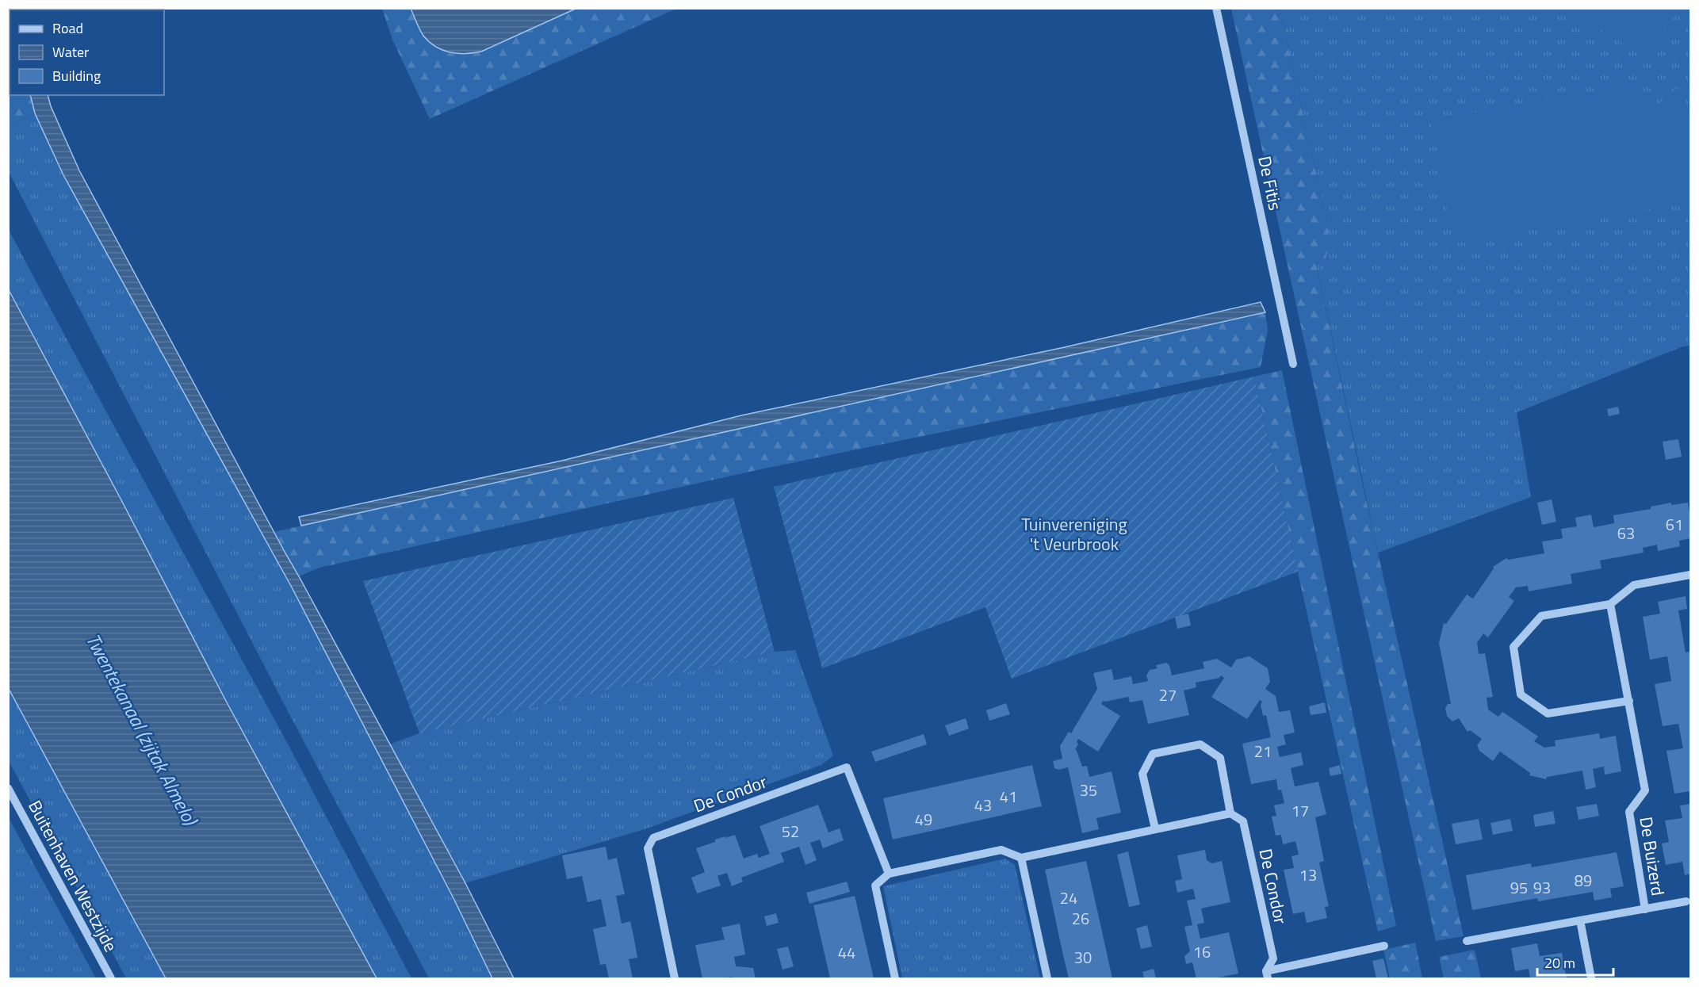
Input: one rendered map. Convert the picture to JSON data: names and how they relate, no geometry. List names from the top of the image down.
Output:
{
  "streets": {
    "street": [
      "De Fitis",
      "De Condor",
      "De Buizerd",
      "Buitenhaven Westzijde"
    ]
  },
  "water": ["Twentekanaal (zijtak Almelo)"],
  "parks": ["Tuinvereniging 't Veurbrook"],
  "house_numbers": [
    "61",
    "63",
    "27",
    "21",
    "35",
    "41",
    "43",
    "17",
    "49",
    "52",
    "13",
    "89",
    "95",
    "93",
    "24",
    "26",
    "16",
    "44",
    "30"
  ],
  "legend": ["Road", "Water", "Building"],
  "scale_bar": "20 m"
}
